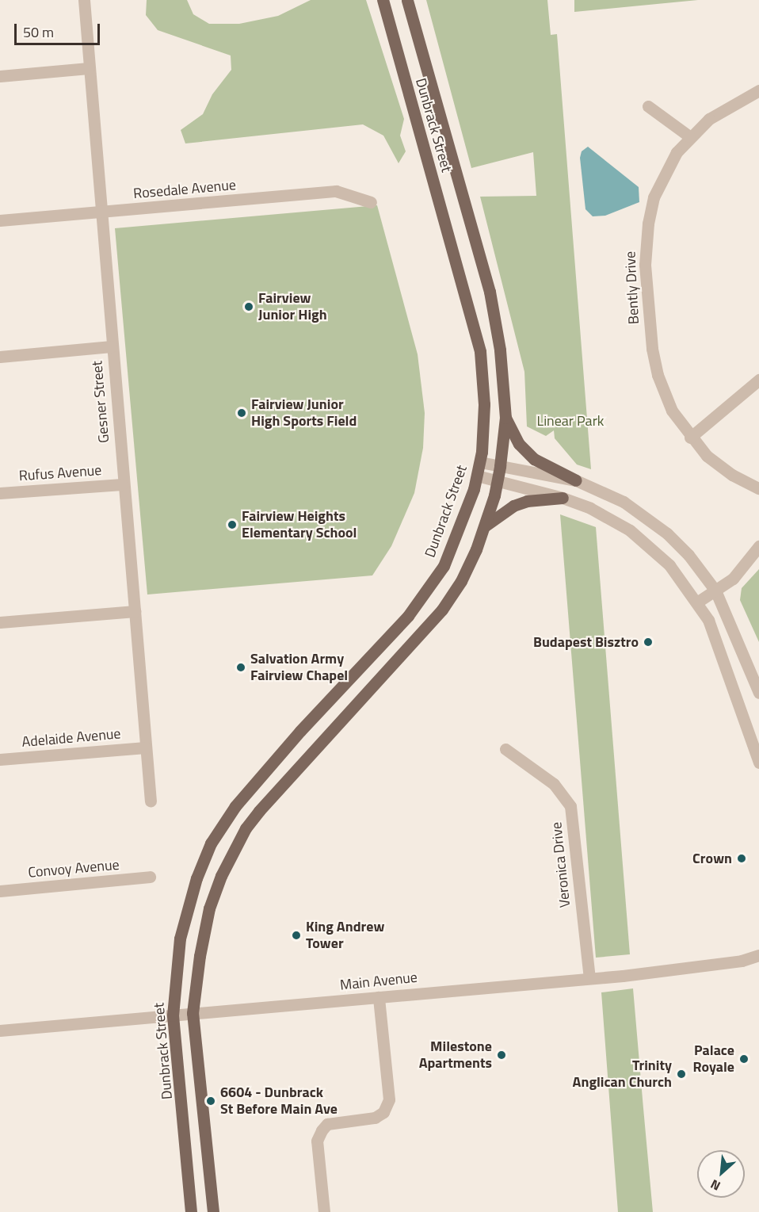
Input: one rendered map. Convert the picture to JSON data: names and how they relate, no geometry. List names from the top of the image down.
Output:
{
  "streets": {
    "main road": ["Dunbrack Street"],
    "street": [
      "Rosedale Avenue",
      "Bently Drive",
      "Gesner Street",
      "Rufus Avenue",
      "Adelaide Avenue",
      "Veronica Drive",
      "Convoy Avenue",
      "Main Avenue"
    ]
  },
  "crossings": [
    ["Dunbrack Street", "Main Avenue"],
    ["Rosedale Avenue", "Gesner Street"],
    ["Gesner Street", "Rufus Avenue"],
    ["Gesner Street", "Adelaide Avenue"],
    ["Veronica Drive", "Main Avenue"]
  ],
  "parks": ["Linear Park"],
  "places": [
    "Fairview Junior High",
    "Fairview Junior High Sports Field",
    "Fairview Heights Elementary School",
    "Budapest Bisztro",
    "Salvation Army Fairview Chapel",
    "Crown",
    "King Andrew Tower",
    "Milestone Apartments",
    "Palace Royale",
    "Trinity Anglican Church",
    "6604 - Dunbrack St Before Main Ave"
  ],
  "scale_bar": "50 m",
  "north": "bottom left"
}
